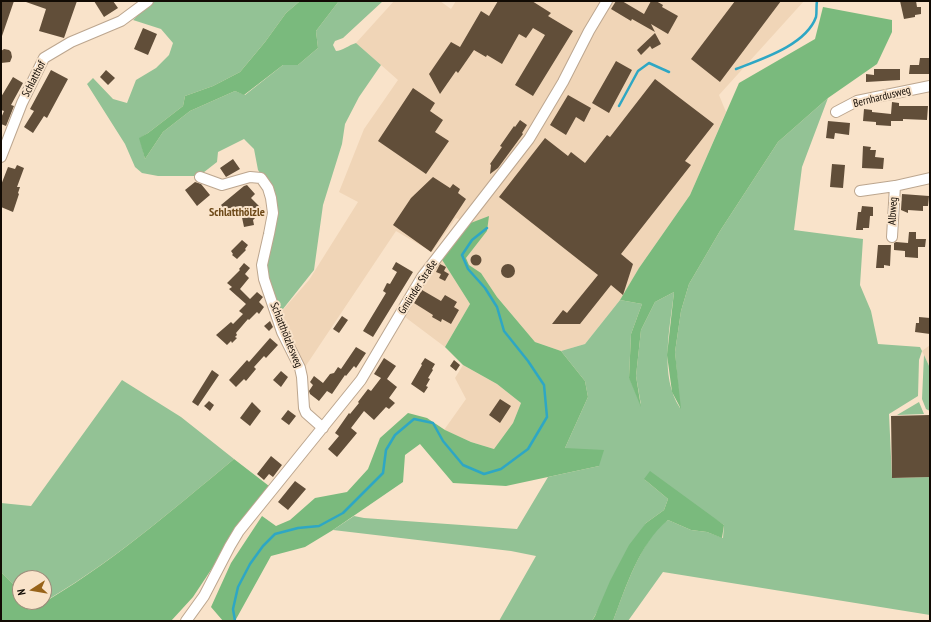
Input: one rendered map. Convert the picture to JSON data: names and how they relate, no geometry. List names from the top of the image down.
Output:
{
  "streets": {
    "street": [
      "Schlatthof",
      "Bernhardusweg",
      "Albweg",
      "Gmünder Straße",
      "Schlatthölzlesweg"
    ]
  },
  "crossings": [
    ["Gmünder Straße", "Schlatthölzlesweg"]
  ],
  "districts": ["Schlatthölzle"],
  "north": "left"
}
